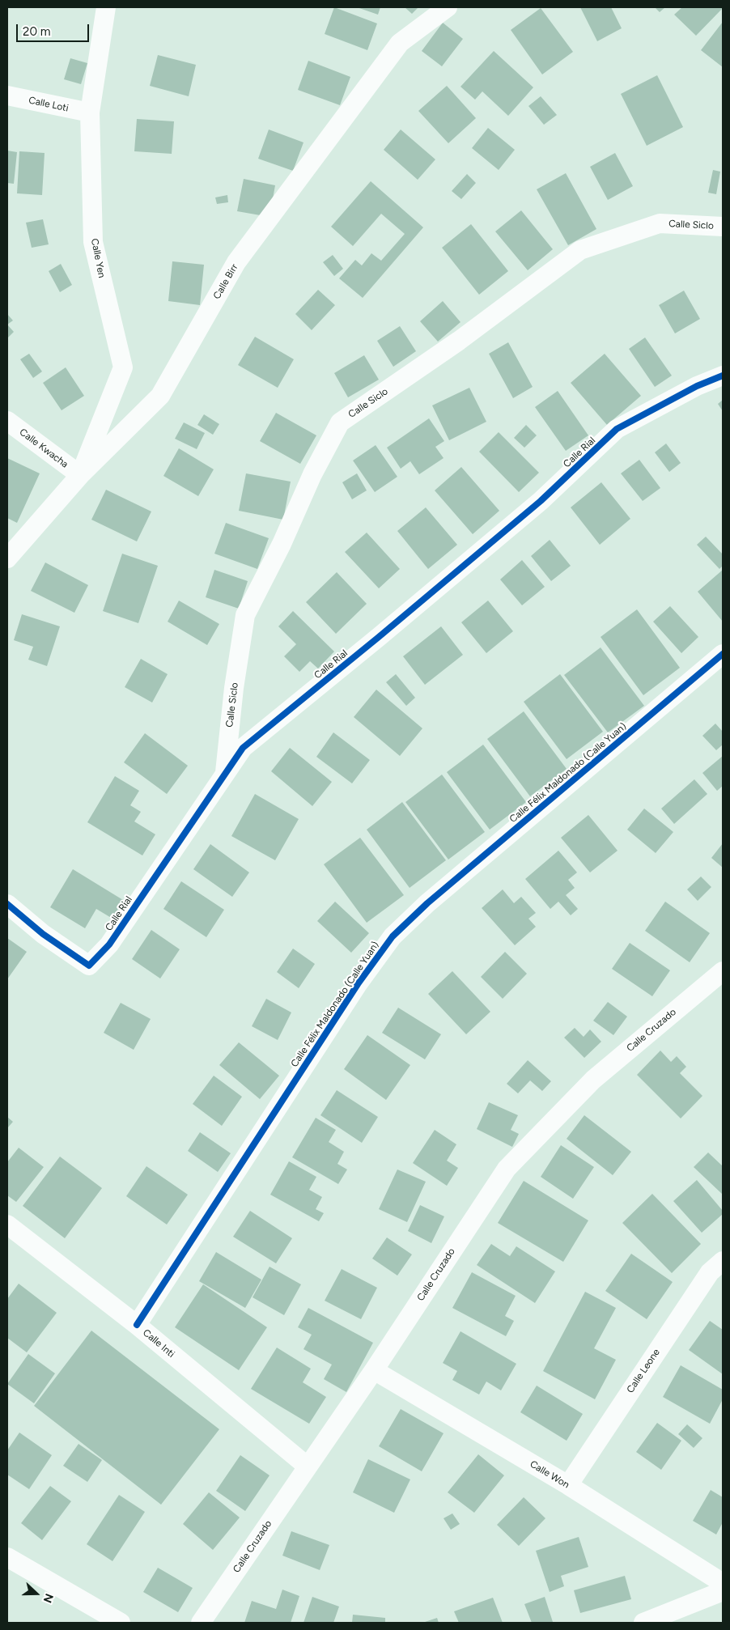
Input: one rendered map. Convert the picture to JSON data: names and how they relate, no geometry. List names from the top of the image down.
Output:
{
  "streets": {
    "street": [
      "Calle Loti",
      "Calle Siclo",
      "Calle Yen",
      "Calle Birr",
      "Calle Kwacha",
      "Calle Rial",
      "Calle Félix Maldonado (Calle Yuan)",
      "Calle Cruzado",
      "Calle Inti",
      "Calle Leone",
      "Calle Won"
    ]
  },
  "crossings": [
    ["Calle Loti", "Calle Yen"],
    ["Calle Siclo", "Calle Rial"],
    ["Calle Yen", "Calle Birr"],
    ["Calle Yen", "Calle Kwacha"],
    ["Calle Birr", "Calle Kwacha"],
    ["Calle Félix Maldonado (Calle Yuan)", "Calle Inti"],
    ["Calle Cruzado", "Calle Inti"],
    ["Calle Cruzado", "Calle Won"],
    ["Calle Leone", "Calle Won"]
  ],
  "scale_bar": "20 m",
  "north": "right"
}
